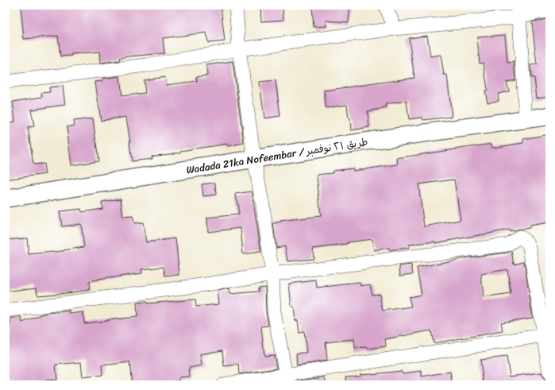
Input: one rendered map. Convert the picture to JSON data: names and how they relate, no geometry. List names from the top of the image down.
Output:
{
  "streets": {
    "street": ["Wadada 21ka Nofeembar / طريق ٢١ نوفمبر"]
  }
}
